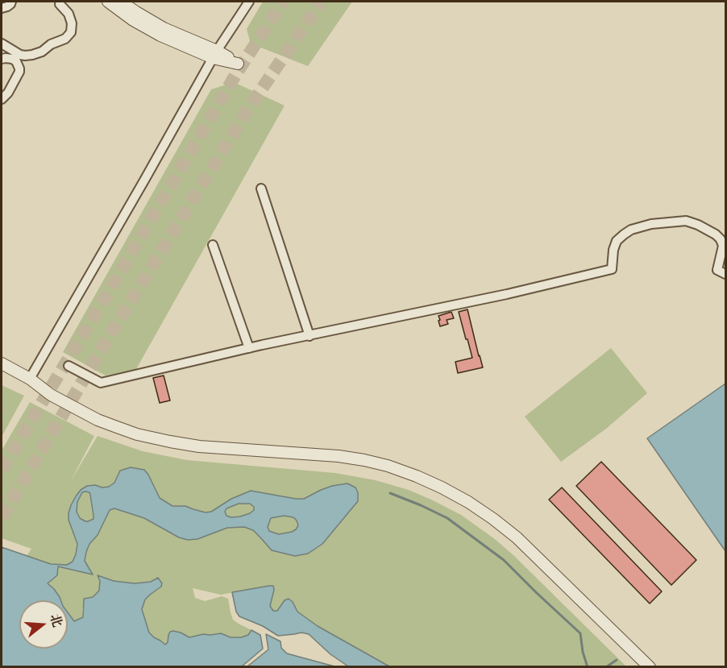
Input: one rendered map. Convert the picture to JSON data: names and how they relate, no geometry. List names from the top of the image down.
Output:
{
  "north": "right"
}
